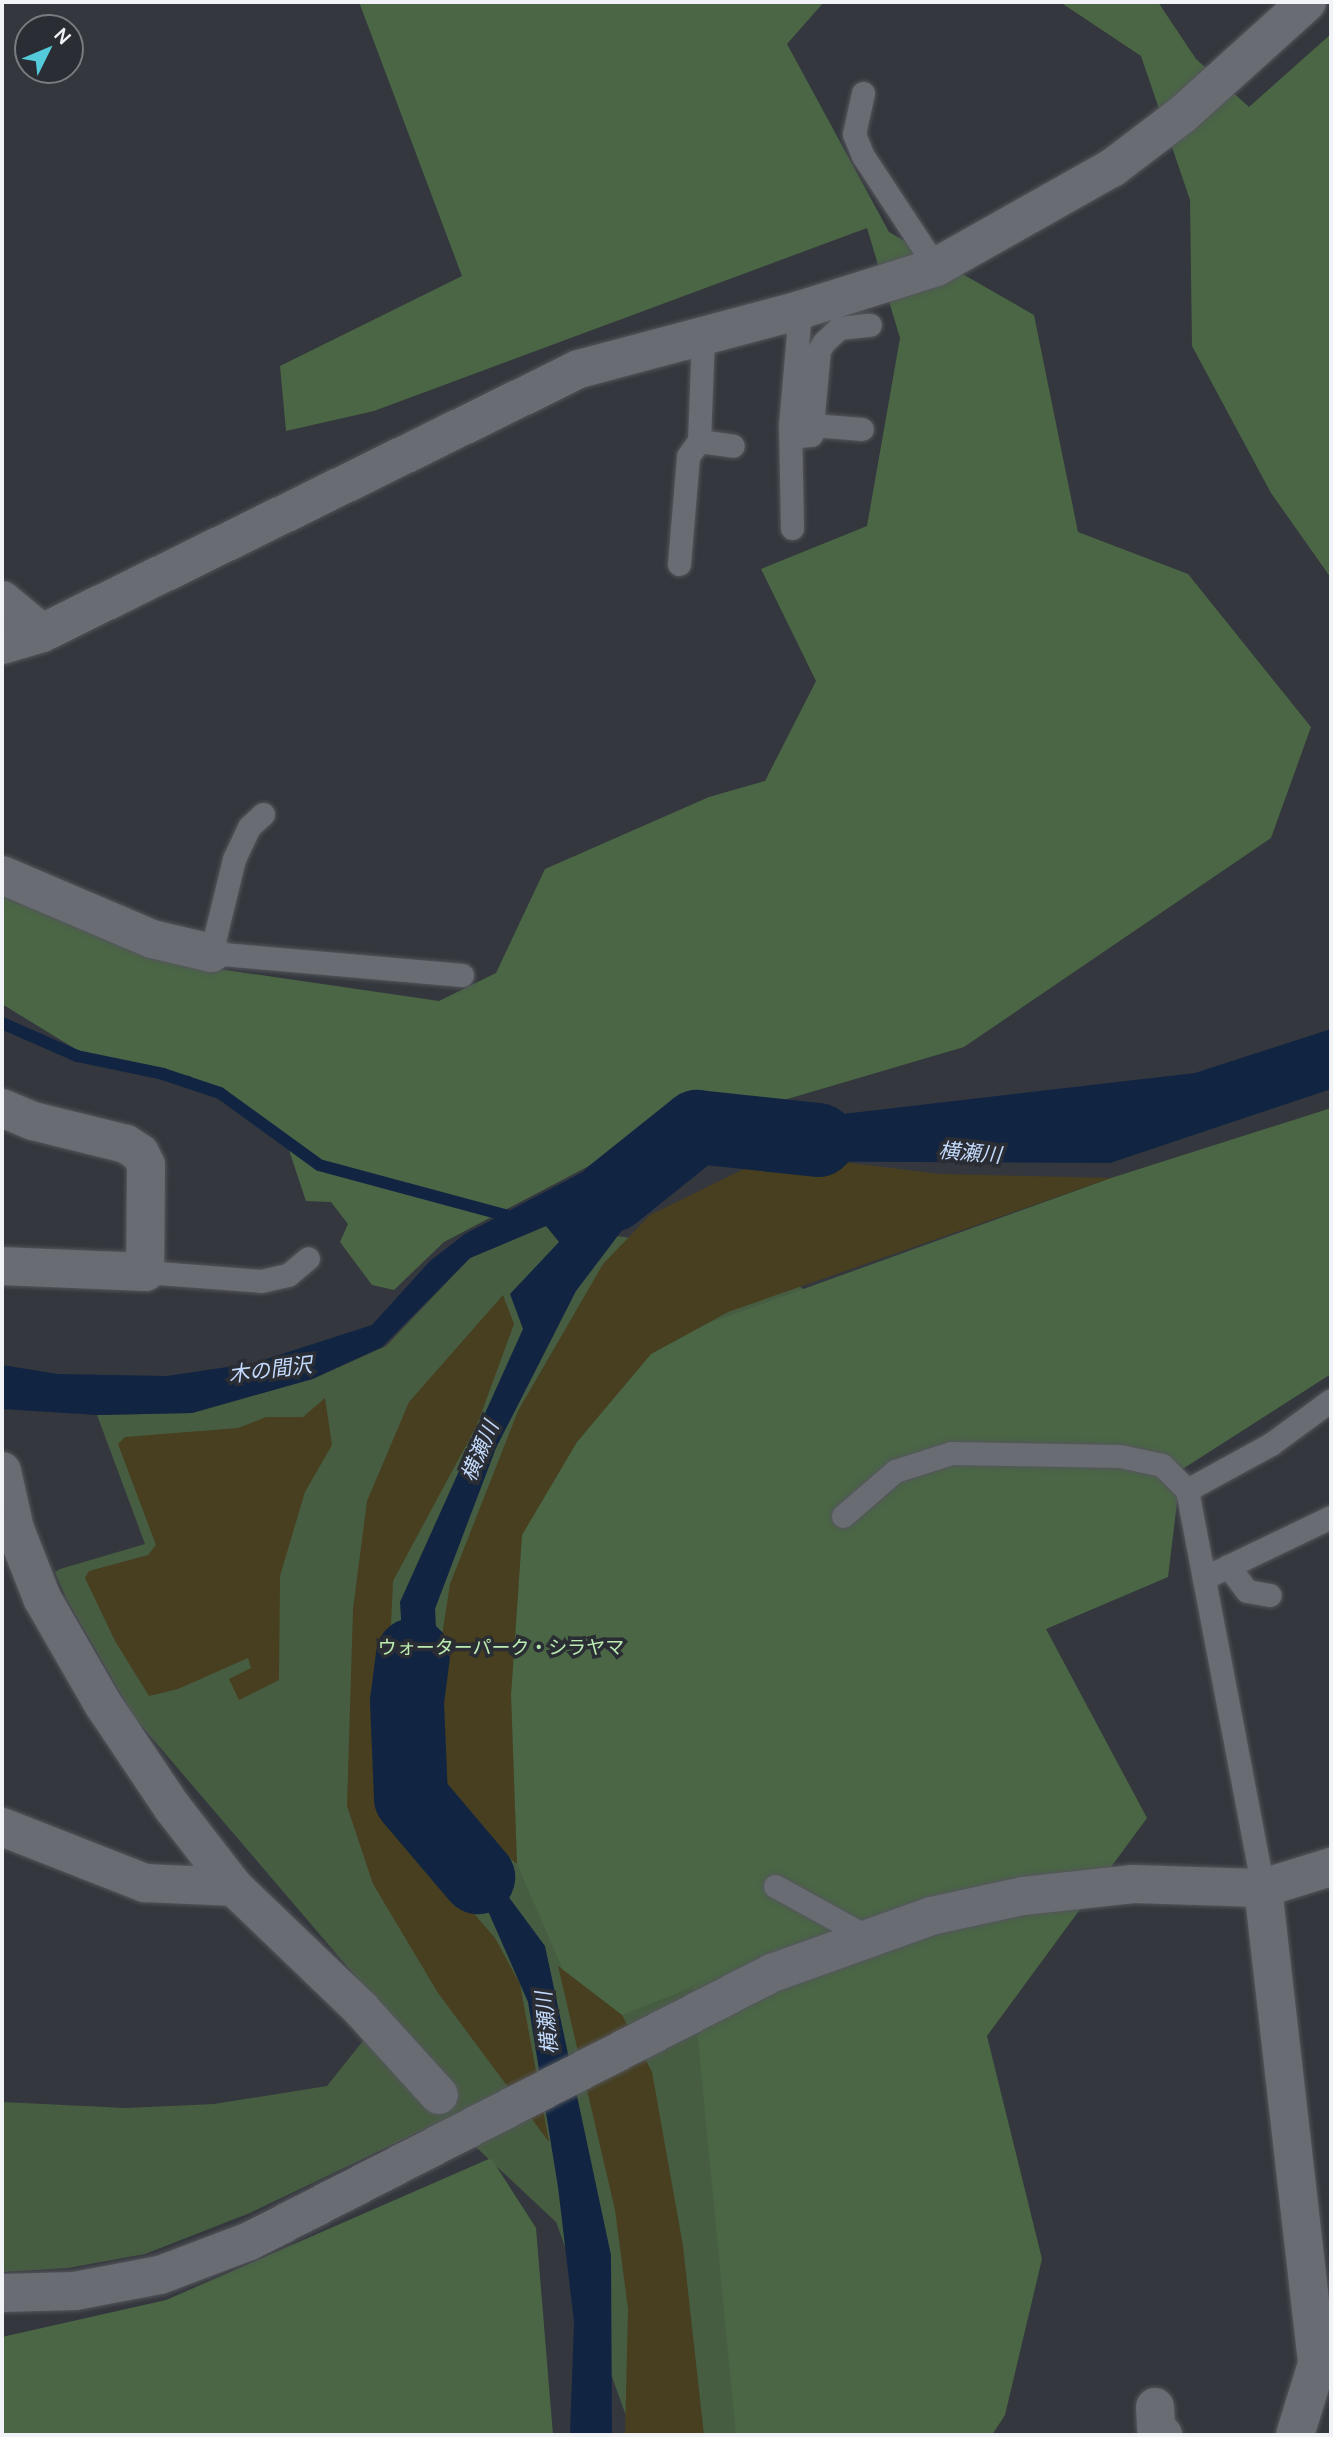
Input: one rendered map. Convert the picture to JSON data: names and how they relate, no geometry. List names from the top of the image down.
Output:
{
  "water": ["横瀬川", "木の間沢"],
  "parks": ["ウォーターパーク・シラヤマ"],
  "north": "top right"
}
